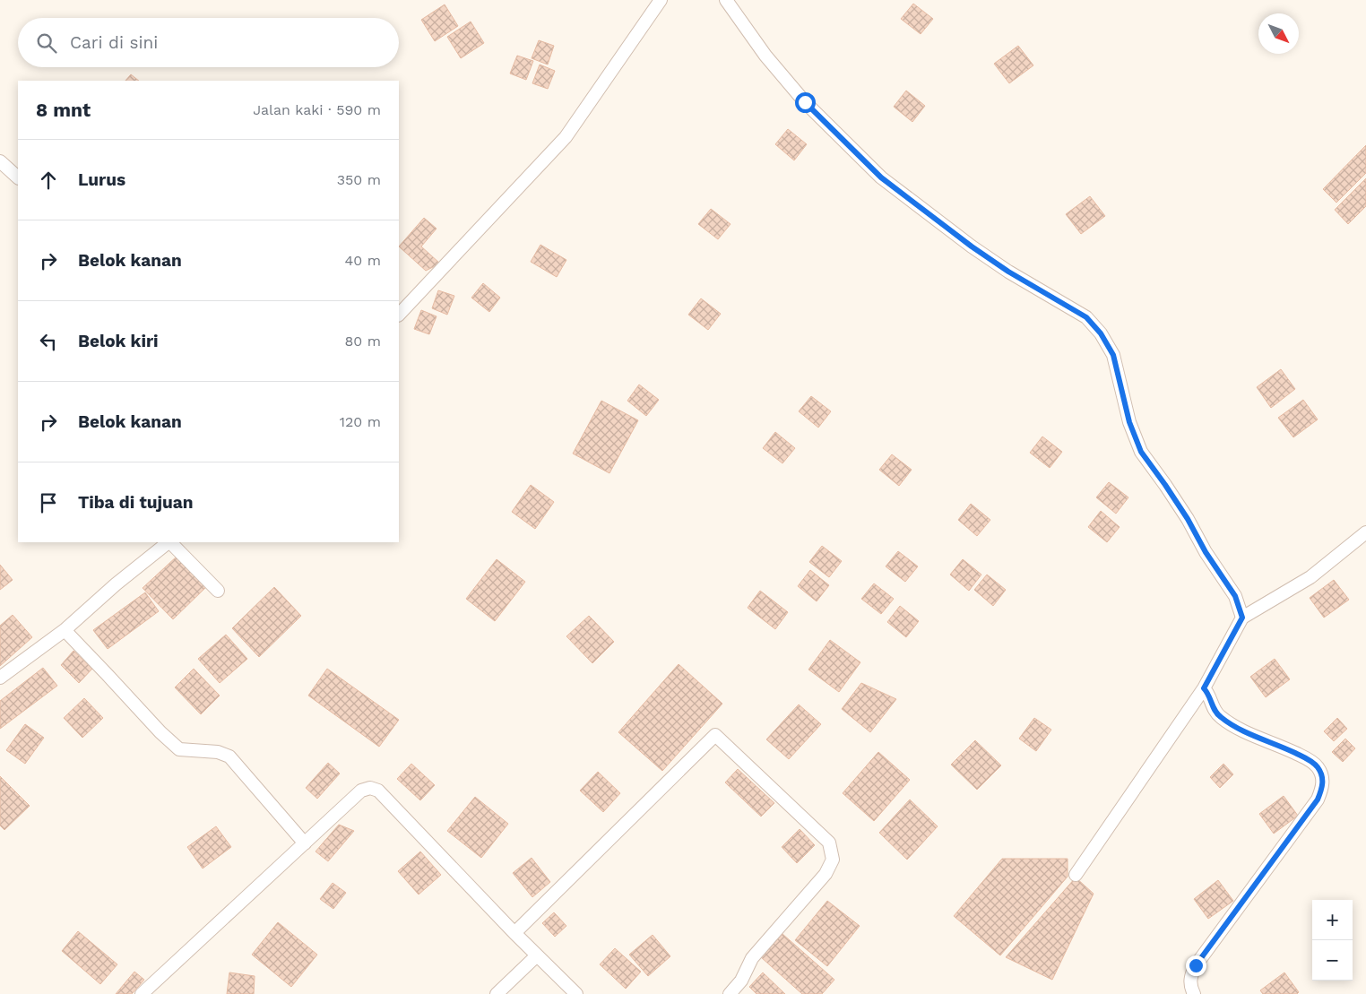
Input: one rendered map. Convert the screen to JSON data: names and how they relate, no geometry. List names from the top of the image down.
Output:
{
  "north": "bottom right",
  "page": {
    "search": "Cari di sini",
    "heading": ["8 mnt", "Jalan kaki · 590 m"],
    "list": [
      ["Lurus", "350 m"],
      ["Belok kanan", "40 m"],
      ["Belok kiri", "80 m"],
      ["Belok kanan", "120 m"],
      "Tiba di tujuan"
    ],
    "map_buttons": ["+", "−"]
  }
}
